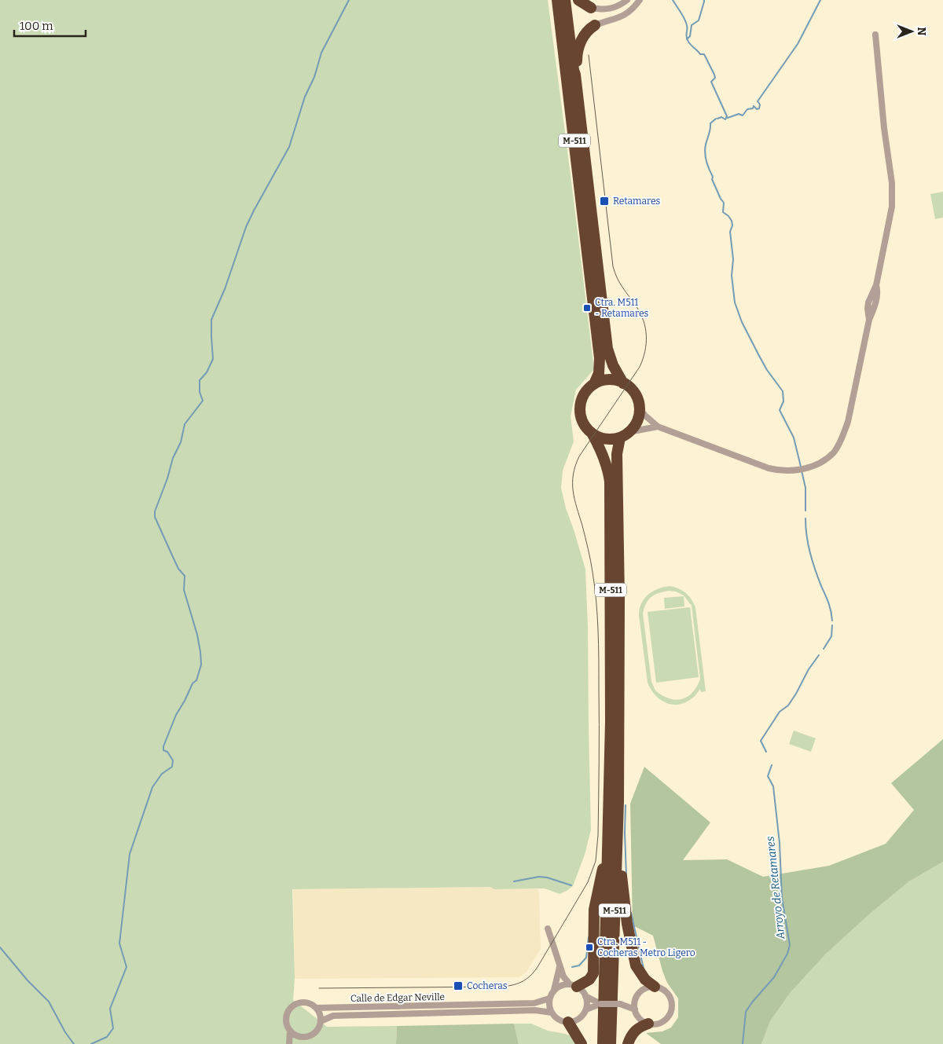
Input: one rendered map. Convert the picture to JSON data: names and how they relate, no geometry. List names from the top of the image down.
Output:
{
  "streets": {
    "highway": ["M-511"],
    "street": ["Calle de Edgar Neville"]
  },
  "water": ["Arroyo de Retamares"],
  "places": {
    "transit": [
      "Retamares",
      "Ctra. M511 - Retamares",
      "Ctra. M511 - Cocheras Metro Ligero",
      "Cocheras"
    ]
  },
  "scale_bar": "100 m",
  "north": "right"
}
